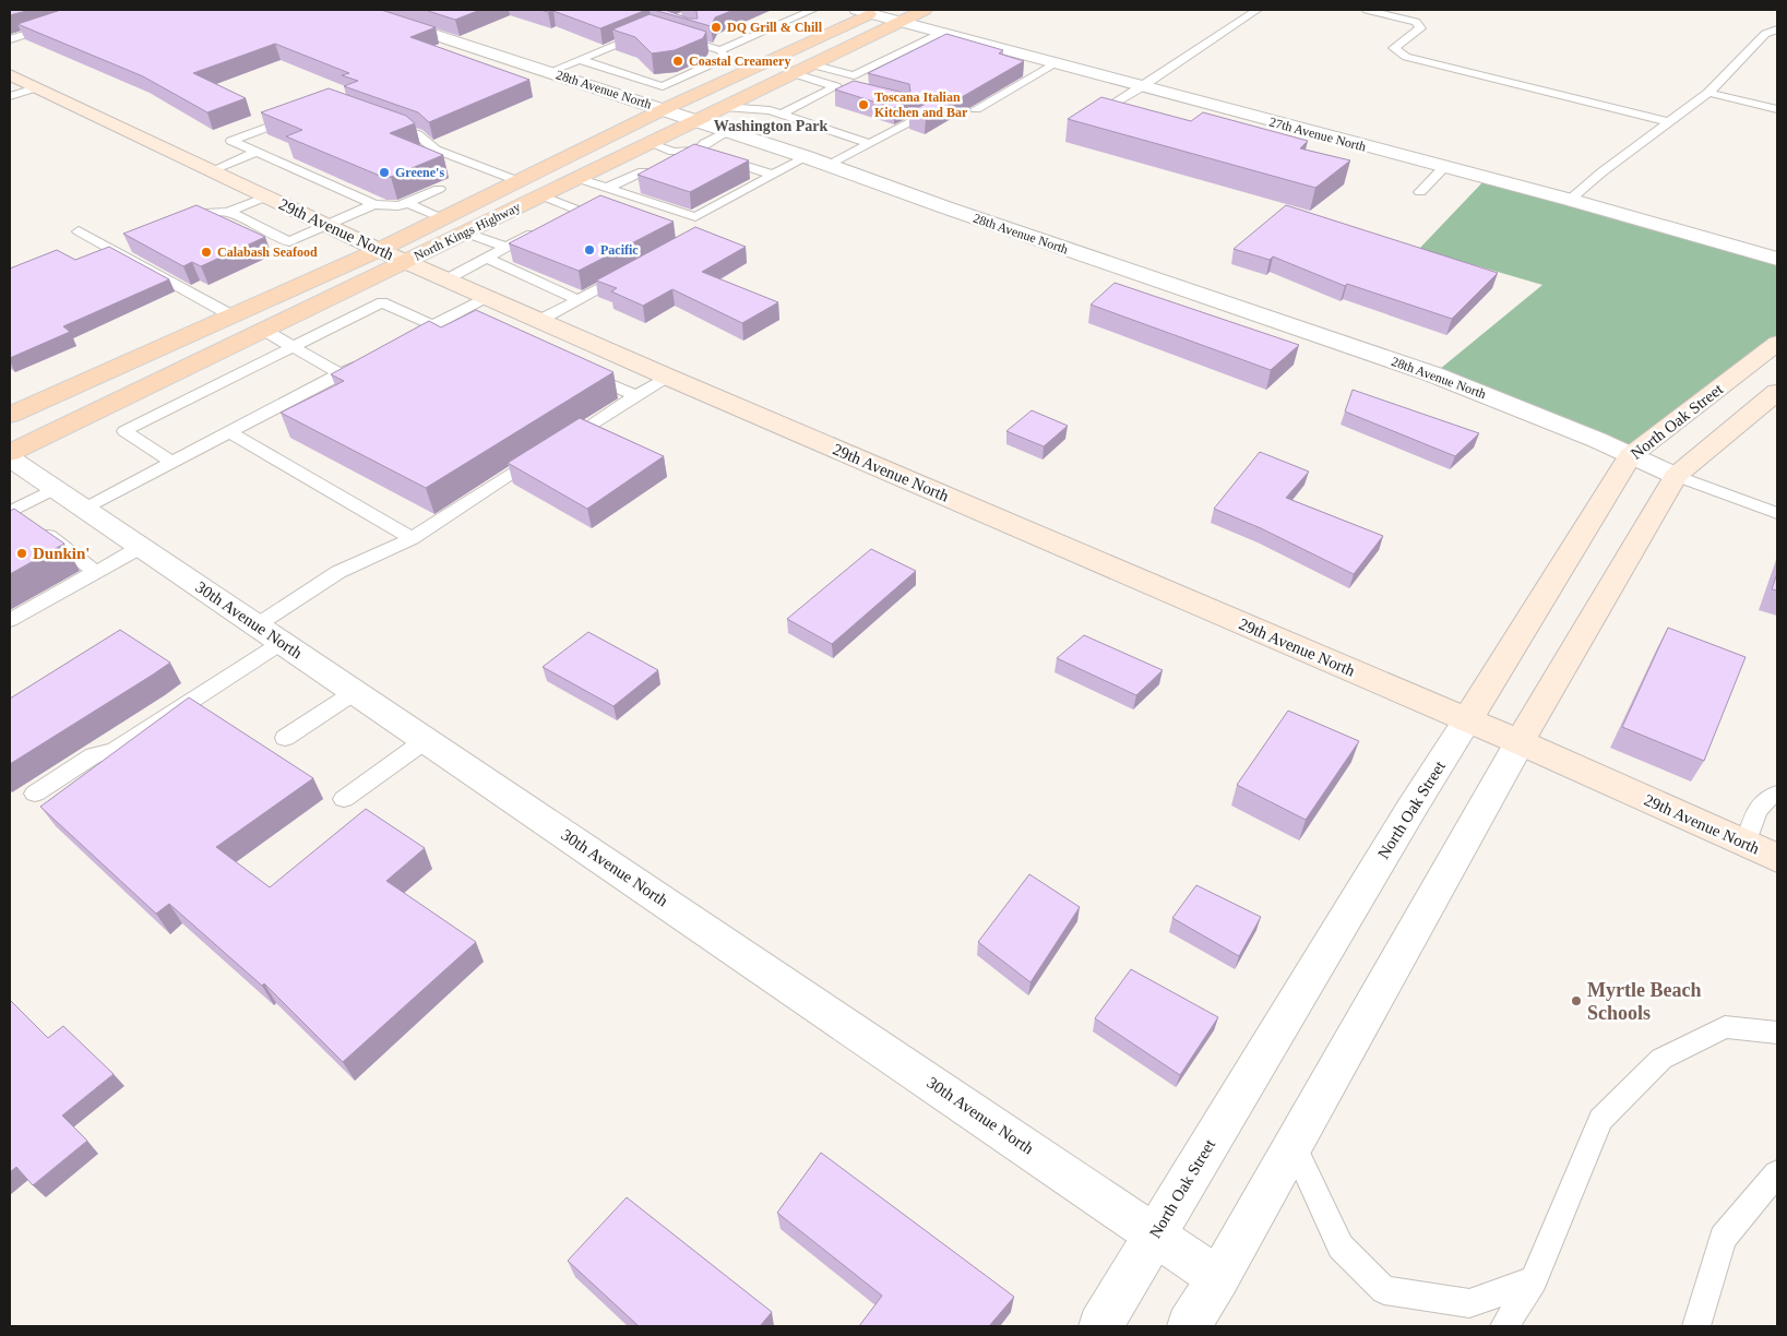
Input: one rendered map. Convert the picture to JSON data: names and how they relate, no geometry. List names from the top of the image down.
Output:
{
  "streets": {
    "main road": ["29th Avenue North", "North Kings Highway", "North Oak Street"],
    "street": ["28th Avenue North", "27th Avenue North", "30th Avenue North"]
  },
  "crossings": [
    ["28th Avenue North", "North Kings Highway"],
    ["28th Avenue North", "North Oak Street"],
    ["27th Avenue North", "North Kings Highway"],
    ["29th Avenue North", "North Kings Highway"],
    ["29th Avenue North", "North Oak Street"],
    ["North Oak Street", "30th Avenue North"]
  ],
  "districts": ["Washington Park"],
  "places": [
    "DQ Grill & Chill",
    "Coastal Creamery",
    "Toscana Italian Kitchen and Bar",
    "Greene's",
    "Pacific",
    "Calabash Seafood",
    "Dunkin'",
    "Myrtle Beach Schools"
  ]
}
